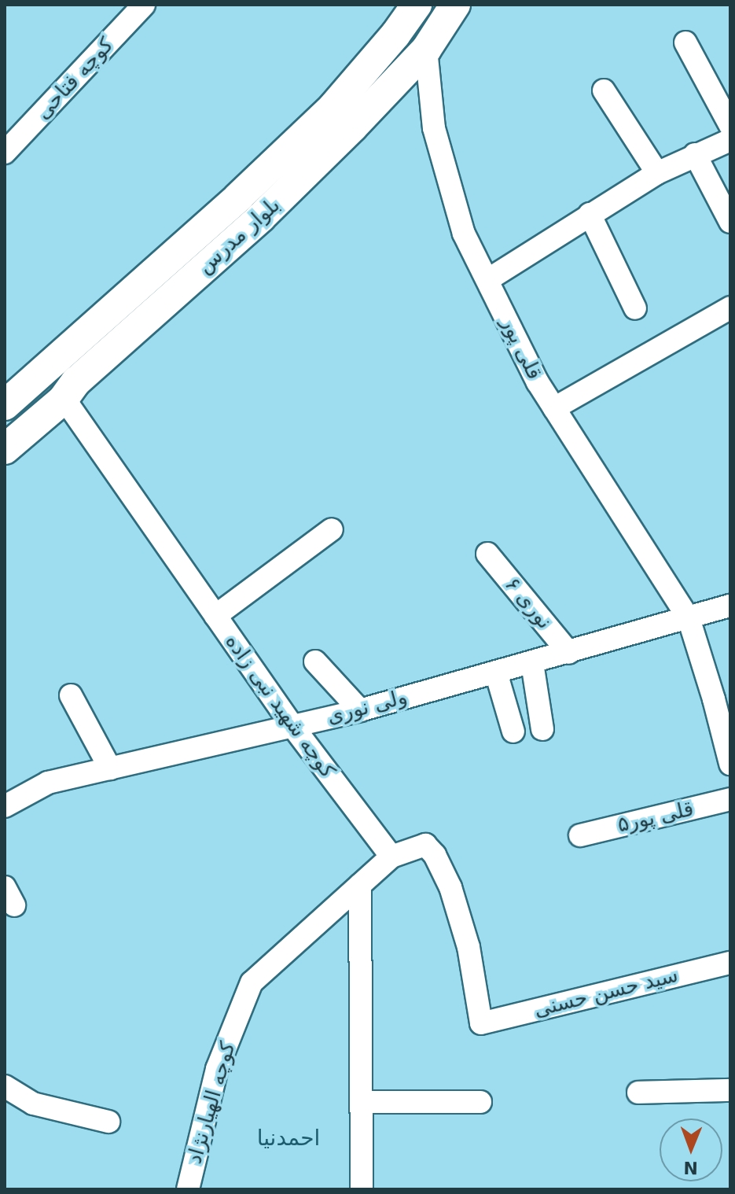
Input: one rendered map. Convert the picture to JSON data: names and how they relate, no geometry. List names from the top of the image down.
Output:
{
  "streets": {
    "main road": ["بلوار مدرس"],
    "street": [
      "کوچه فتاحی",
      "قلی پور",
      "نوری ۶",
      "کوچه شهید نبی زاده",
      "ولی نوری",
      "قلی پور۵",
      "سید حسن حسنی",
      "کوچه الهیارنژاد"
    ]
  },
  "crossings": [
    ["بلوار مدرس", "قلی پور"],
    ["بلوار مدرس", "کوچه شهید نبی زاده"],
    ["قلی پور", "ولی نوری"],
    ["نوری ۶", "ولی نوری"],
    ["کوچه شهید نبی زاده", "ولی نوری"],
    ["کوچه شهید نبی زاده", "سید حسن حسنی"]
  ],
  "districts": ["احمدنیا"],
  "north": "bottom"
}
